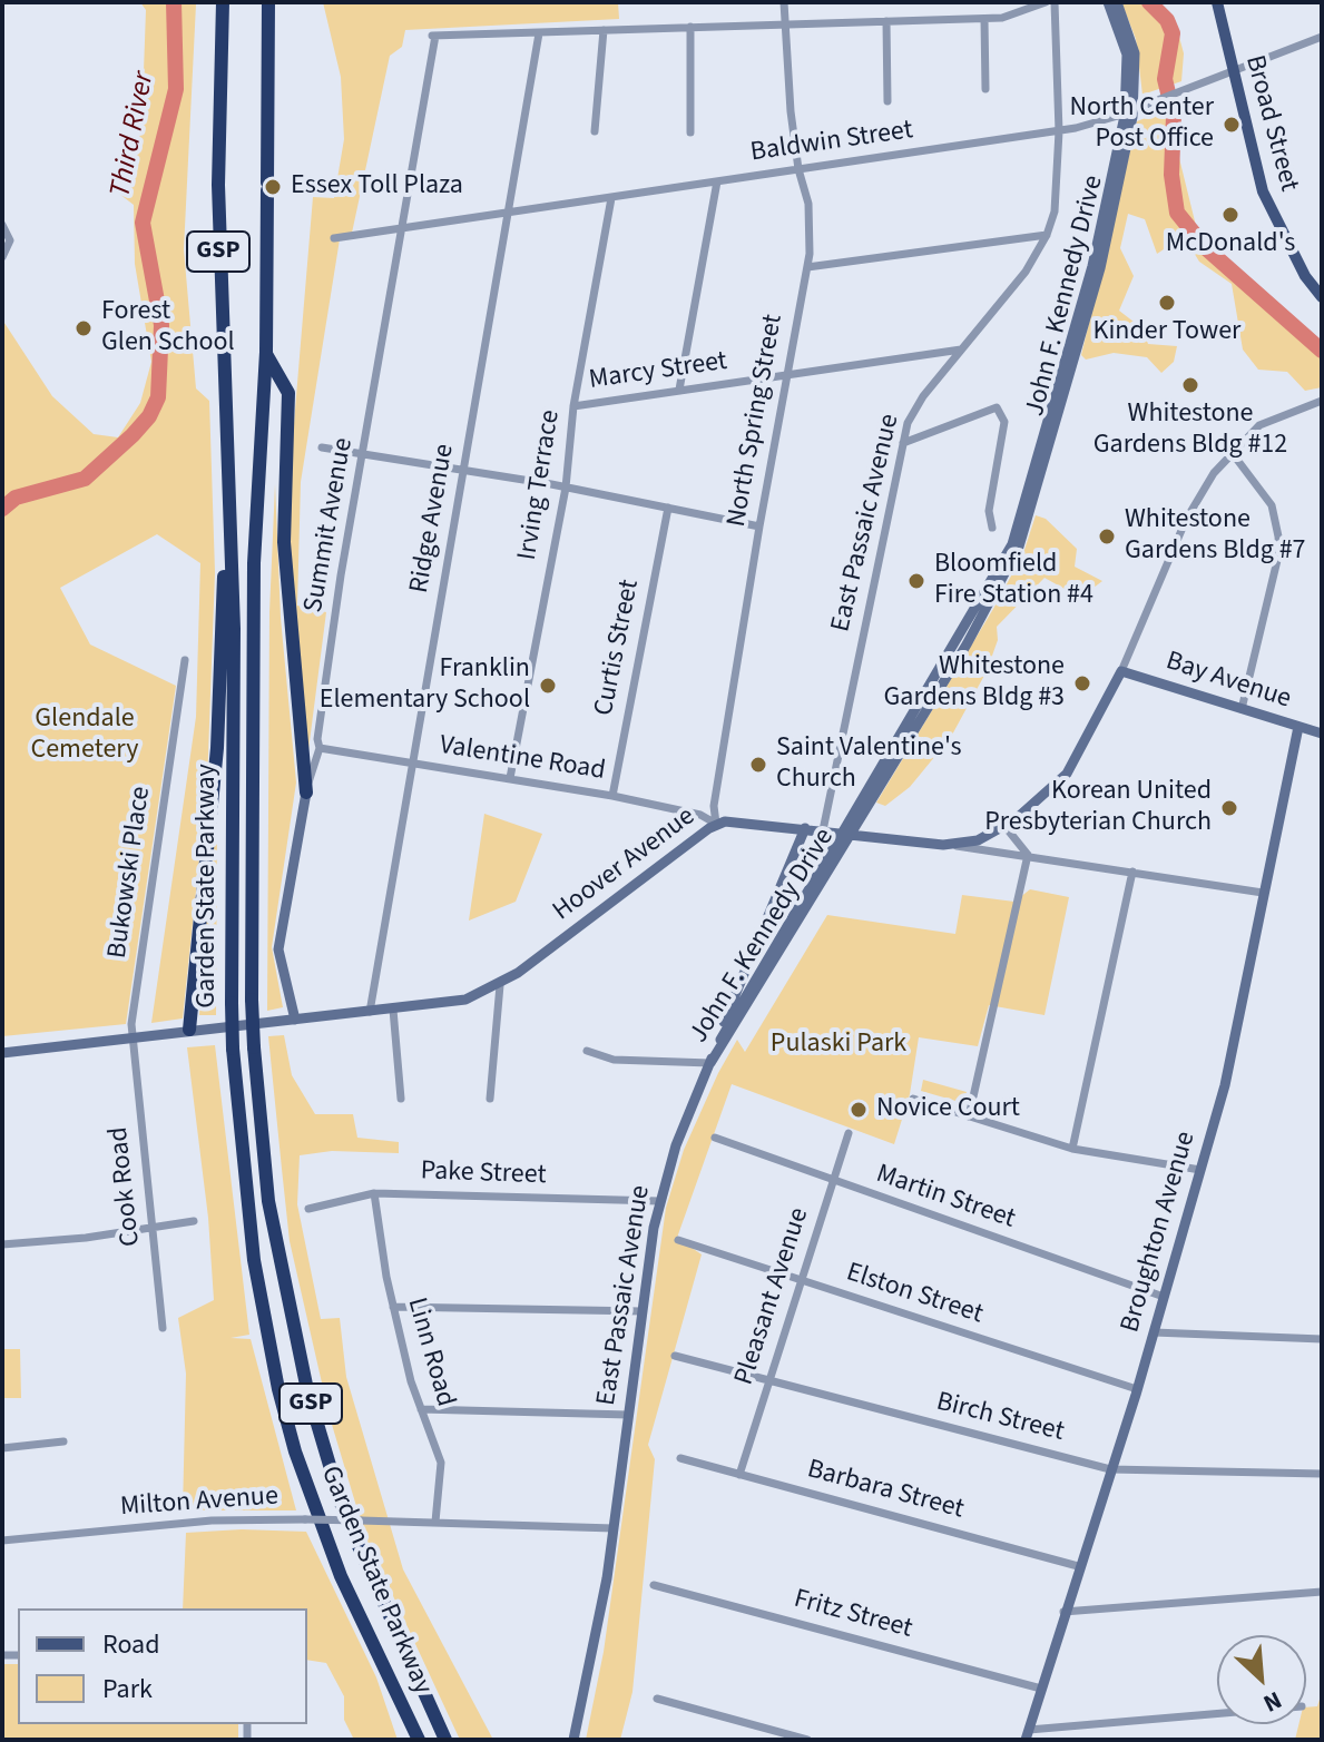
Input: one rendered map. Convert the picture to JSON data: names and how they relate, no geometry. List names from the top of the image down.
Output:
{
  "streets": {
    "highway": ["GSP", "Garden State Parkway"],
    "main road": ["Broad Street"],
    "street": [
      "Baldwin Street",
      "John F. Kennedy Drive",
      "Marcy Street",
      "North Spring Street",
      "Irving Terrace",
      "Ridge Avenue",
      "East Passaic Avenue",
      "Summit Avenue",
      "Curtis Street",
      "Bay Avenue",
      "Valentine Road",
      "Hoover Avenue",
      "Bukowski Place",
      "Pake Street",
      "Cook Road",
      "Martin Street",
      "Broughton Avenue",
      "Elston Street",
      "Pleasant Avenue",
      "Linn Road",
      "Birch Street",
      "Barbara Street",
      "Milton Avenue",
      "Fritz Street"
    ]
  },
  "crossings": [
    ["Broad Street", "Baldwin Street"],
    ["Baldwin Street", "North Spring Street"],
    ["Baldwin Street", "Irving Terrace"],
    ["Baldwin Street", "Ridge Avenue"],
    ["Baldwin Street", "East Passaic Avenue"],
    ["Baldwin Street", "Summit Avenue"],
    ["John F. Kennedy Drive", "East Passaic Avenue"],
    ["John F. Kennedy Drive", "Hoover Avenue"],
    ["Marcy Street", "North Spring Street"],
    ["Marcy Street", "Irving Terrace"],
    ["Marcy Street", "East Passaic Avenue"],
    ["North Spring Street", "Valentine Road"],
    ["North Spring Street", "Hoover Avenue"],
    ["Irving Terrace", "Valentine Road"],
    ["Ridge Avenue", "Summit Avenue"],
    ["Ridge Avenue", "Valentine Road"],
    ["Ridge Avenue", "Hoover Avenue"],
    ["East Passaic Avenue", "Hoover Avenue"],
    ["East Passaic Avenue", "Pake Street"],
    ["East Passaic Avenue", "Milton Avenue"],
    ["Summit Avenue", "Valentine Road"],
    ["Summit Avenue", "Hoover Avenue"],
    ["Curtis Street", "Valentine Road"],
    ["Bay Avenue", "Hoover Avenue"],
    ["Bay Avenue", "Broughton Avenue"],
    ["Valentine Road", "Hoover Avenue"],
    ["Hoover Avenue", "Bukowski Place"],
    ["Hoover Avenue", "Cook Road"],
    ["Bukowski Place", "Cook Road"],
    ["Pake Street", "Linn Road"],
    ["Martin Street", "Broughton Avenue"],
    ["Martin Street", "Pleasant Avenue"],
    ["Broughton Avenue", "Elston Street"],
    ["Broughton Avenue", "Birch Street"],
    ["Broughton Avenue", "Barbara Street"],
    ["Broughton Avenue", "Fritz Street"],
    ["Elston Street", "Pleasant Avenue"],
    ["Pleasant Avenue", "Birch Street"],
    ["Pleasant Avenue", "Barbara Street"],
    ["Linn Road", "Milton Avenue"]
  ],
  "water": ["Third River"],
  "parks": ["Glendale Cemetery", "Pulaski Park"],
  "places": [
    "North Center Post Office",
    "Essex Toll Plaza",
    "McDonald's",
    "Kinder Tower",
    "Forest Glen School",
    "Whitestone Gardens Bldg #12",
    "Whitestone Gardens Bldg #7",
    "Bloomfield Fire Station #4",
    "Whitestone Gardens Bldg #3",
    "Franklin Elementary School",
    "Saint Valentine's Church",
    "Korean United Presbyterian Church",
    "Novice Court"
  ],
  "legend": ["Road", "Park"],
  "north": "bottom right"
}
